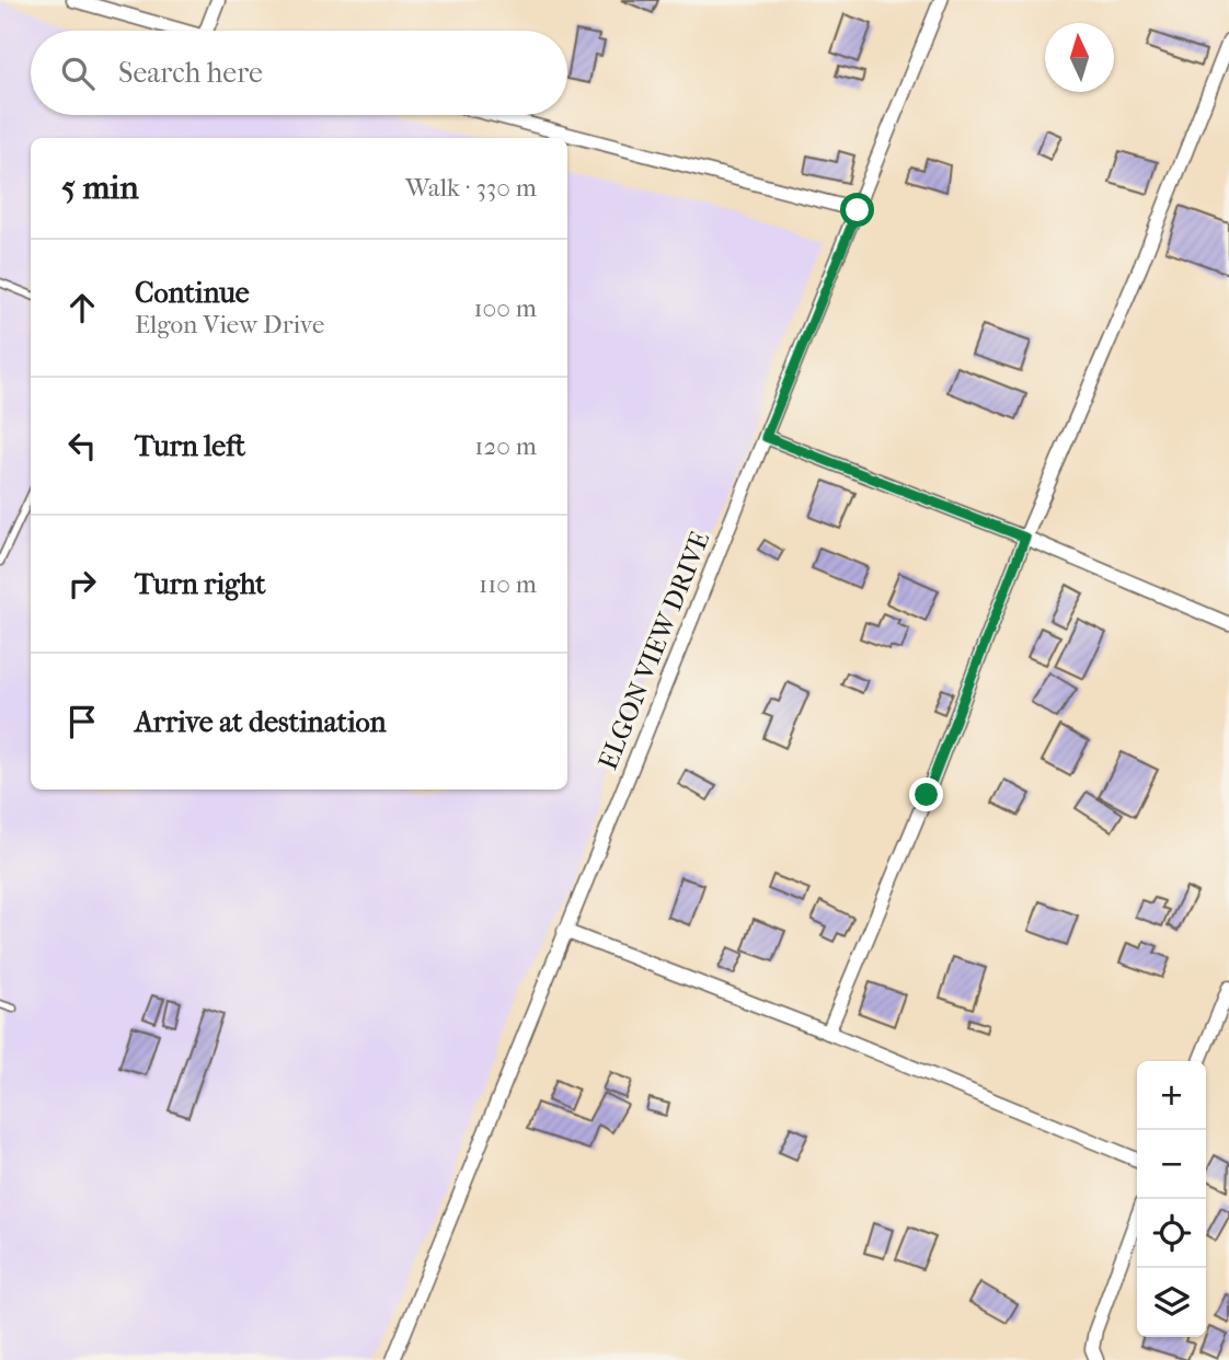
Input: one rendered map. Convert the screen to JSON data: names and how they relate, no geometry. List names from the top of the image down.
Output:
{
  "streets": {
    "street": ["ELGON VIEW DRIVE"]
  },
  "north": "top",
  "page": {
    "search": "Search here",
    "heading": ["5 min", "Walk · 330 m"],
    "list": [
      ["Continue", "Elgon View Drive", "100 m"],
      ["Turn left", "120 m"],
      ["Turn right", "110 m"],
      "Arrive at destination"
    ],
    "map_buttons": ["+", "−"]
  }
}
